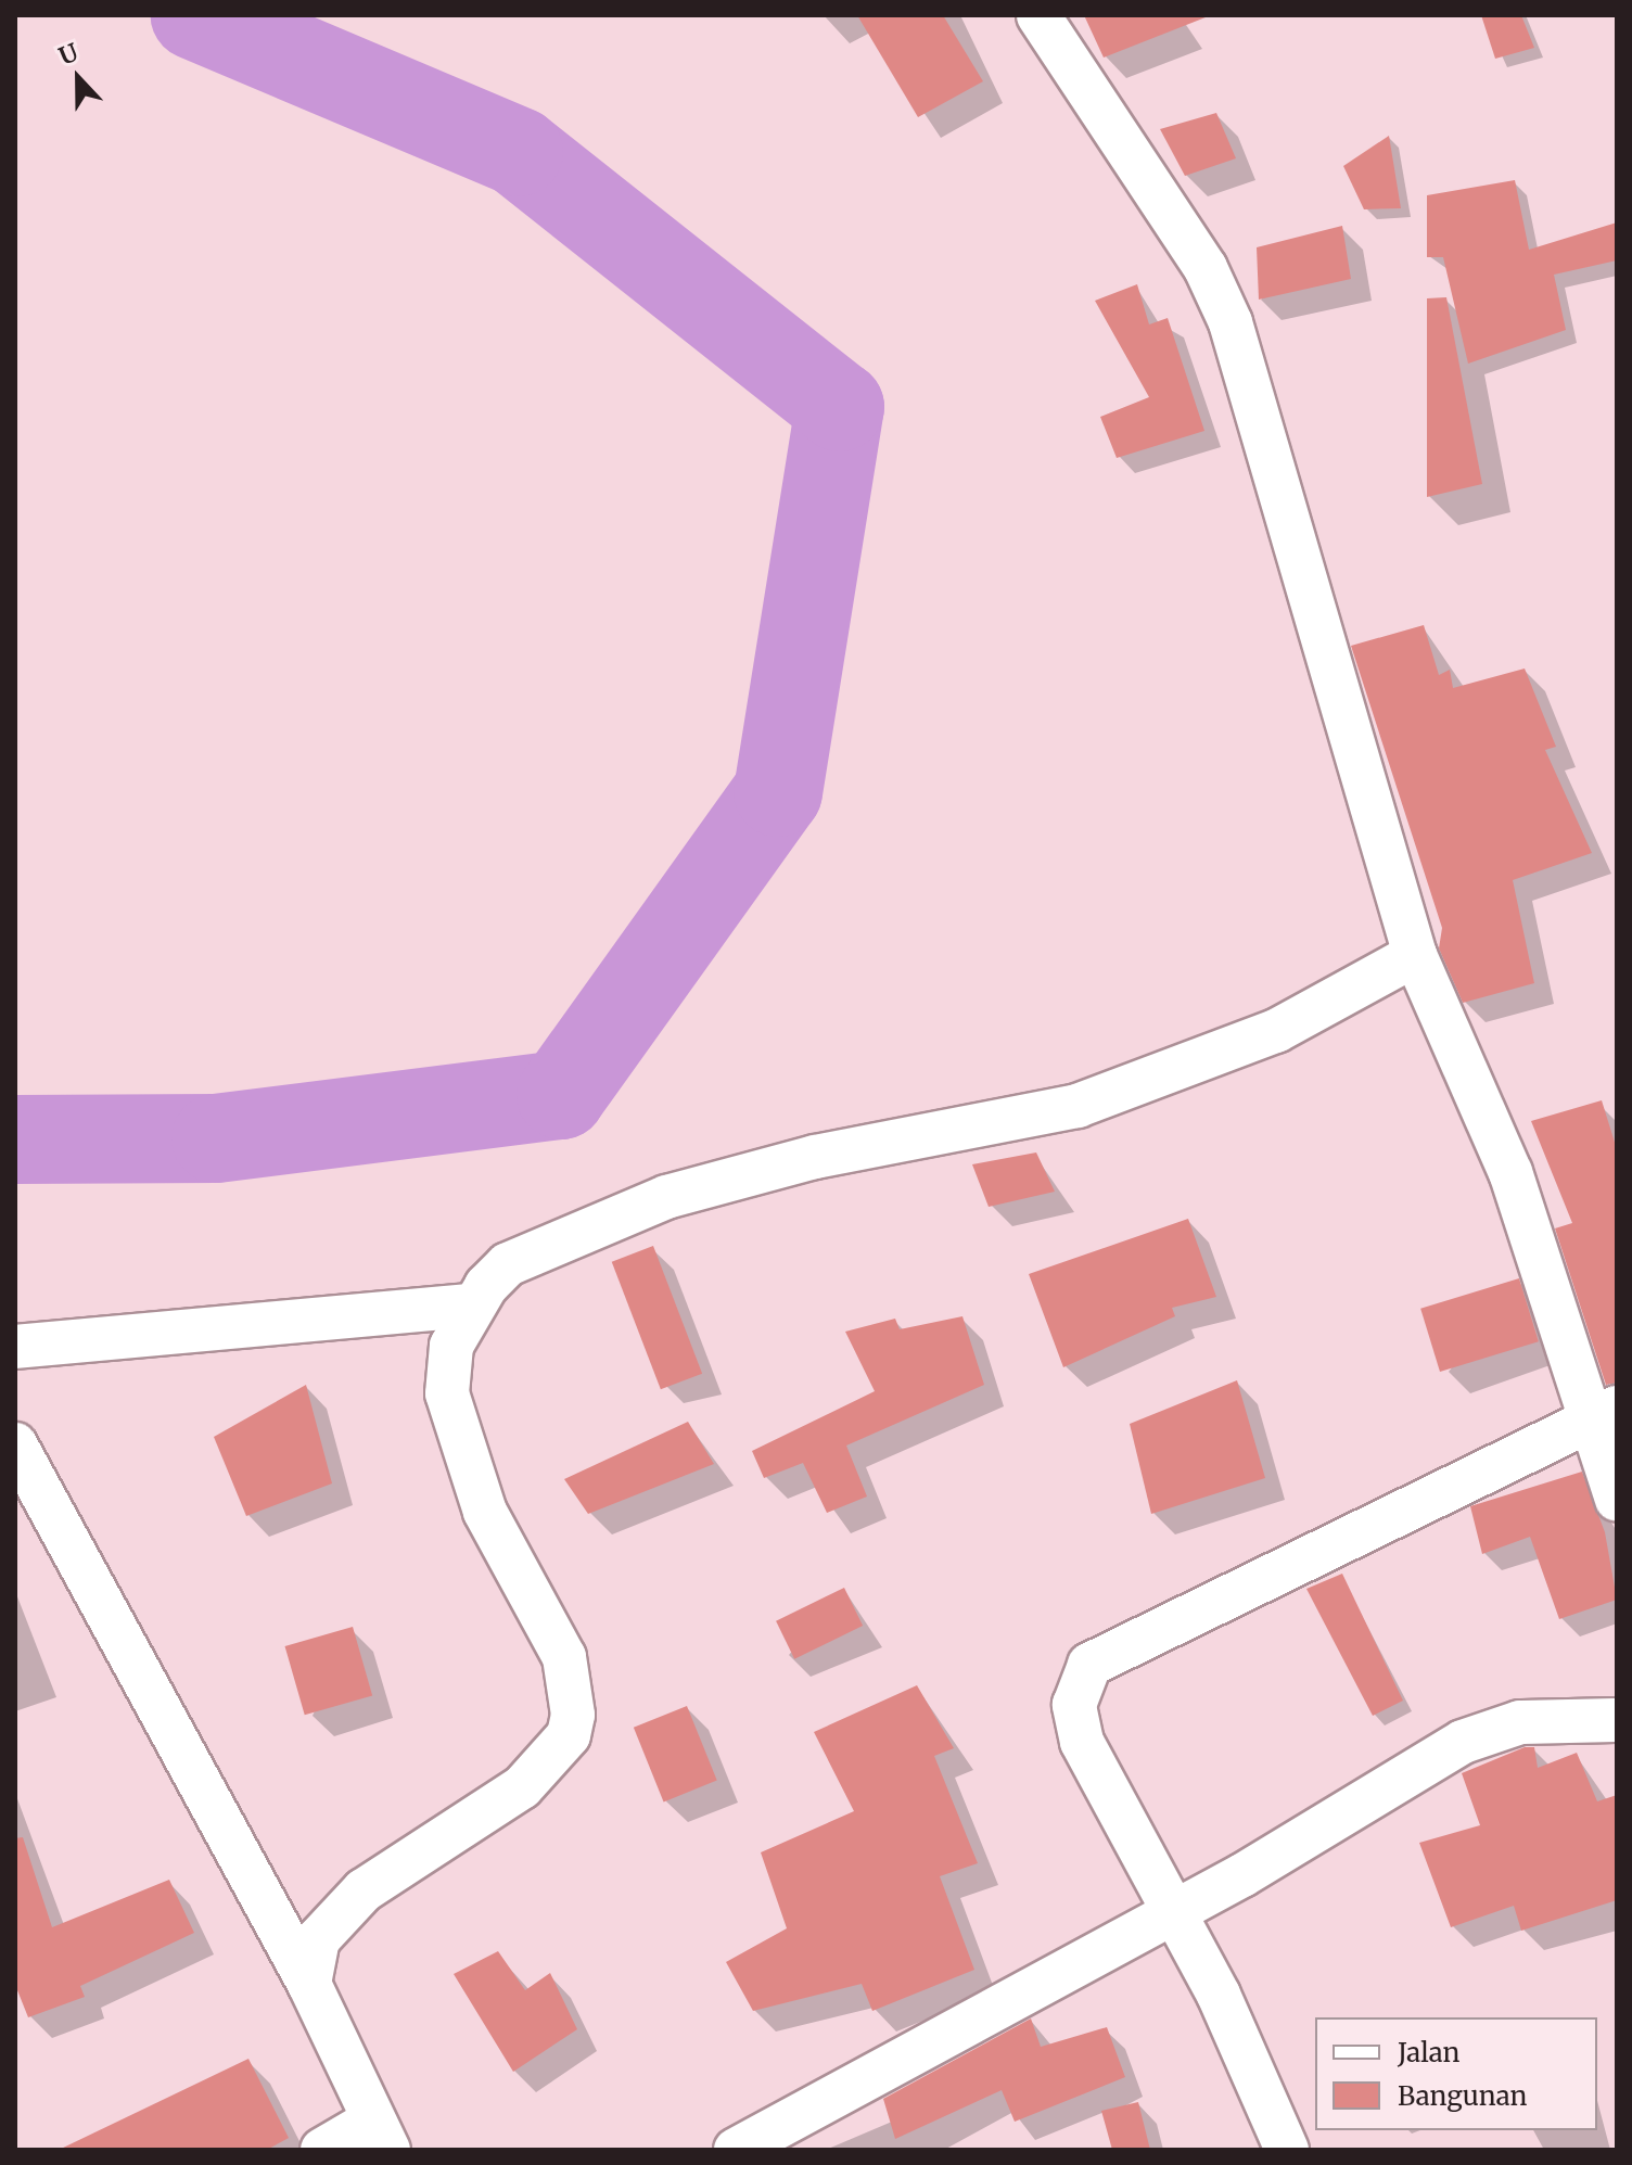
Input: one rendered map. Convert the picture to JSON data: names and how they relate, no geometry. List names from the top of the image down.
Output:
{
  "legend": ["Jalan", "Bangunan"],
  "north": "top"
}
